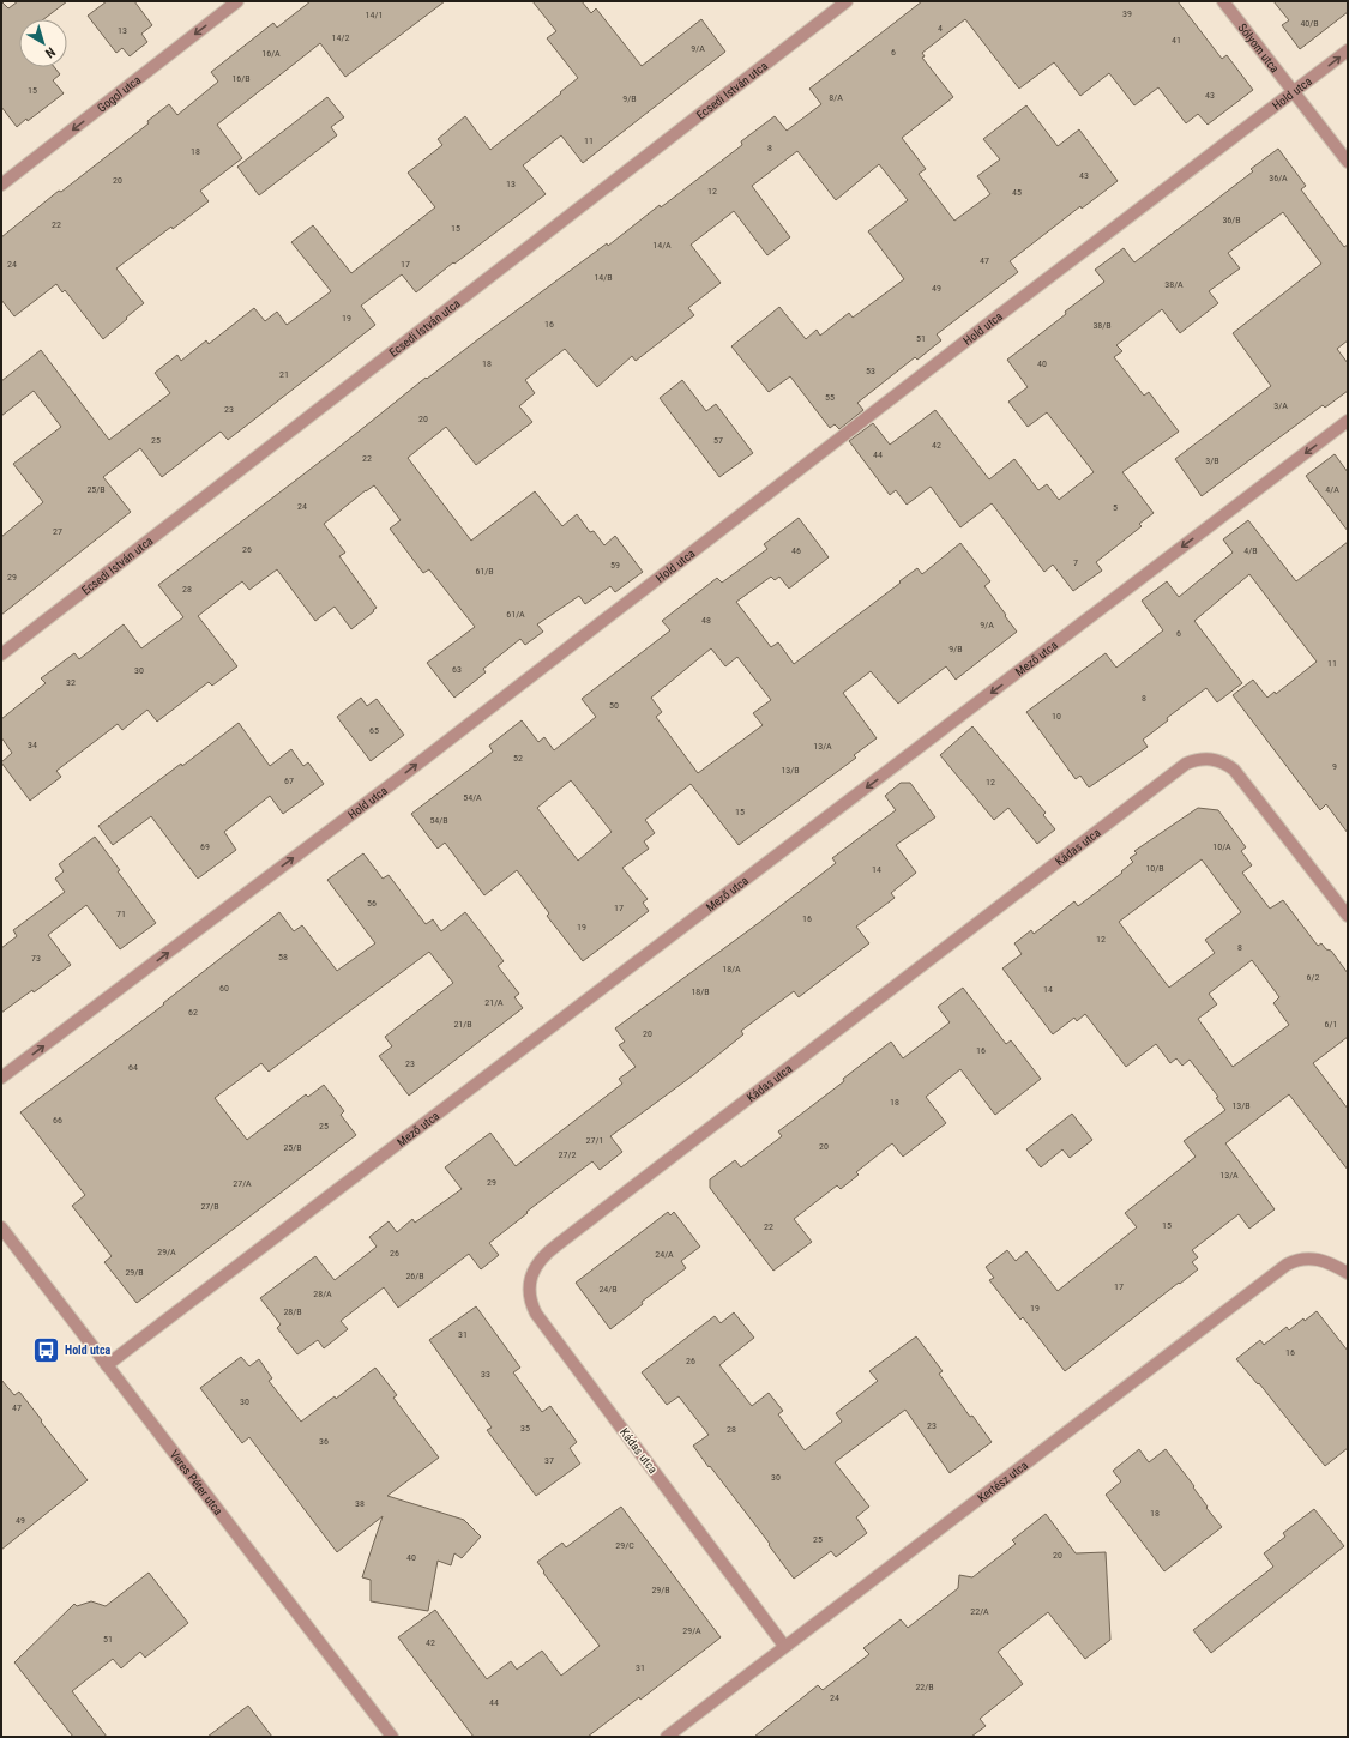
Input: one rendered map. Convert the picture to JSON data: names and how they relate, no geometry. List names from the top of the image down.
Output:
{
  "streets": {
    "street": [
      "Sólyom utca",
      "Ecsedi István utca",
      "Hold utca",
      "Gogol utca",
      "Mező utca",
      "Kádas utca",
      "Kertész utca",
      "Veres Péter utca"
    ]
  },
  "crossings": [
    ["Sólyom utca", "Hold utca"],
    ["Mező utca", "Veres Péter utca"],
    ["Kádas utca", "Kertész utca"]
  ],
  "one_way": ["Hold utca", "Gogol utca", "Mező utca"],
  "places": {
    "bus stop": ["Hold utca"]
  },
  "house_numbers": [
    "39",
    "14/1",
    "40/B",
    "4",
    "13",
    "14/2",
    "41",
    "9/A",
    "6",
    "16/A",
    "16/B",
    "15",
    "43",
    "8/A",
    "9/B",
    "11",
    "8",
    "18",
    "43",
    "36/A",
    "20",
    "13",
    "12",
    "45",
    "36/B",
    "22",
    "15",
    "14/A",
    "47",
    "24",
    "17",
    "14/B",
    "38/A",
    "49",
    "19",
    "16",
    "38/B",
    "51",
    "18",
    "40",
    "53",
    "21",
    "55",
    "3/A",
    "23",
    "20",
    "25",
    "57",
    "42",
    "44",
    "22",
    "3/B",
    "25/B",
    "4/A",
    "24",
    "5",
    "27",
    "26",
    "46",
    "4/B",
    "7",
    "59",
    "61/B",
    "29",
    "28",
    "61/A",
    "48",
    "9/A",
    "6",
    "9/B",
    "11",
    "63",
    "30",
    "32",
    "8",
    "50",
    "10",
    "65",
    "34",
    "13/A",
    "52",
    "9",
    "13/B",
    "67",
    "12",
    "54/A",
    "15",
    "54/B",
    "69",
    "10/A",
    "10/B",
    "14",
    "56",
    "17",
    "71",
    "16",
    "19",
    "12",
    "8",
    "58",
    "73",
    "18/A",
    "6/2",
    "60",
    "14",
    "18/B",
    "21/A",
    "62",
    "21/B",
    "6/1",
    "20",
    "16",
    "23",
    "64",
    "18",
    "13/B",
    "66",
    "25",
    "27/1",
    "20",
    "25/B",
    "27/2",
    "13/A",
    "29",
    "27/A",
    "27/B",
    "15",
    "22",
    "29/A",
    "26",
    "24/A",
    "29/B",
    "26/B",
    "17",
    "24/B",
    "28/A",
    "19",
    "28/B",
    "31",
    "16",
    "26",
    "33",
    "30",
    "47",
    "23",
    "35",
    "28",
    "36",
    "37",
    "30",
    "38",
    "18",
    "49",
    "25",
    "29/C",
    "20",
    "40",
    "29/B",
    "22/A",
    "29/A",
    "51",
    "42",
    "31",
    "22/B",
    "24",
    "44"
  ],
  "north": "bottom right"
}
